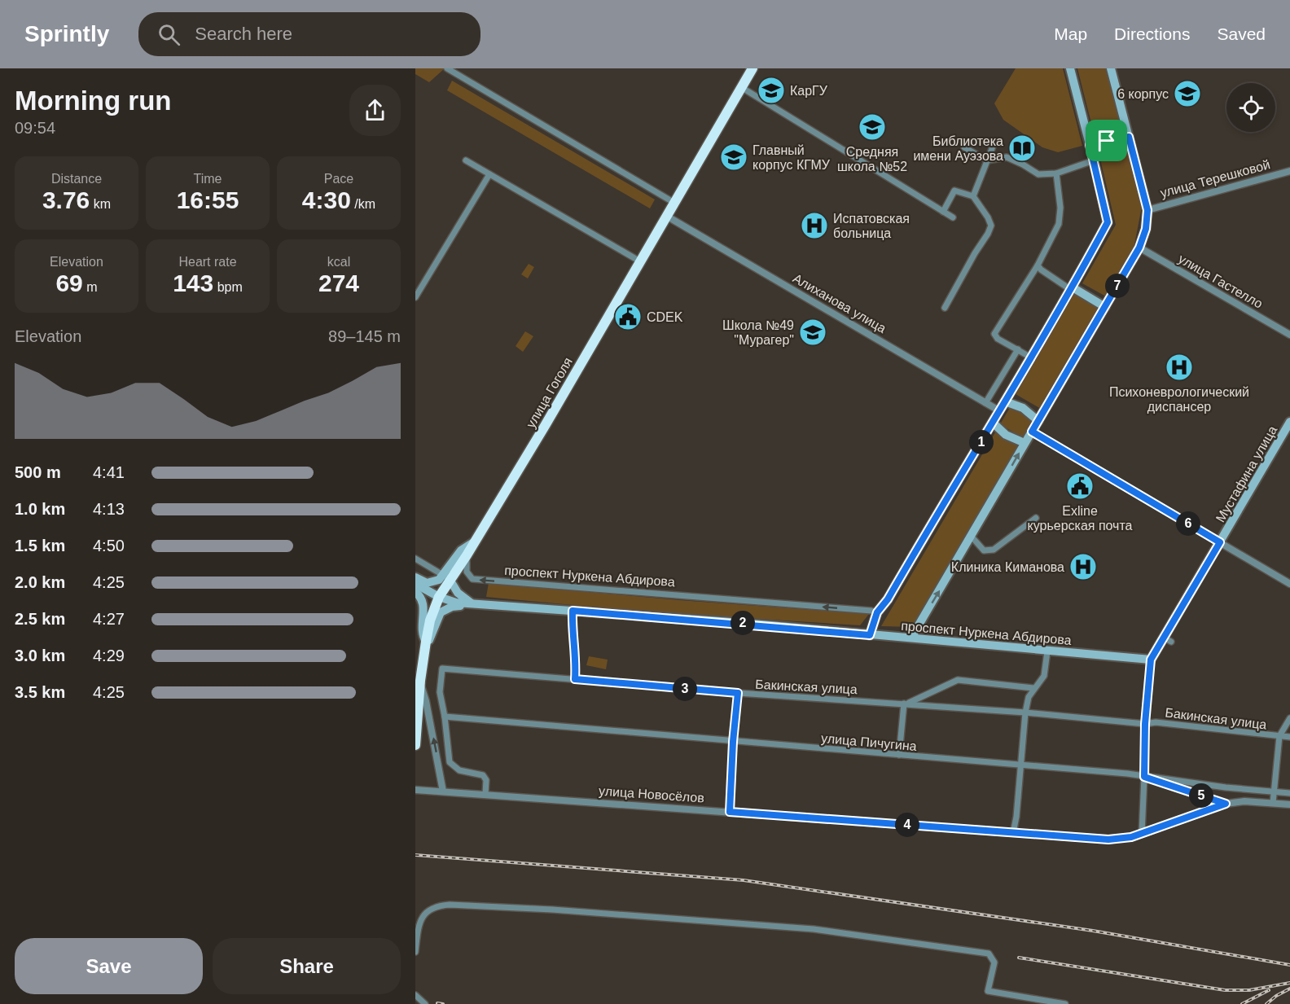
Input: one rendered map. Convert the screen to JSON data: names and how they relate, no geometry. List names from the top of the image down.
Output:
{
  "streets": {
    "highway": ["улица Гоголя"],
    "main road": ["Мустафина улица", "проспект Нуркена Абдирова"],
    "street": [
      "улица Терешковой",
      "улица Гастелло",
      "Алиханова улица",
      "Бакинская улица",
      "улица Пичугина",
      "улица Новосёлов"
    ]
  },
  "crossings": [
    ["Алиханова улица", "улица Гоголя"],
    ["улица Гоголя", "проспект Нуркена Абдирова"],
    ["Мустафина улица", "проспект Нуркена Абдирова"],
    ["Мустафина улица", "Бакинская улица"],
    ["Мустафина улица", "улица Пичугина"],
    ["Мустафина улица", "улица Новосёлов"],
    ["Бакинская улица", "улица Пичугина"],
    ["Бакинская улица", "улица Новосёлов"]
  ],
  "one_way": ["проспект Нуркена Абдирова"],
  "places": {
    "school or university": [
      "КарГУ",
      "6 корпус",
      "Средняя школа №52",
      "Главный корпус КГМУ",
      "Школа №49 \"Мурагер\""
    ],
    "library": ["Библиотека имени Ауэзова"],
    "hospital": ["Испатовская больница", "Психоневрологический диспансер", "Клиника Киманова"],
    "public building": ["CDEK", "Exline курьерская почта"]
  },
  "page": {
    "header": "Sprintly",
    "search": "Search here",
    "nav": ["Map", "Directions", "Saved"],
    "heading": ["Morning run", "09:54"],
    "stats": [
      ["Distance", "3.76 km"],
      ["Time", "16:55"],
      ["Pace", "4:30 /km"],
      ["Elevation", "69 m"],
      ["Heart rate", "143 bpm"],
      ["kcal", "274"]
    ],
    "pins": [
      "7",
      "1",
      "6",
      "2",
      "3",
      "5",
      "4"
    ],
    "chart": ["Elevation", "89–145 m"],
    "list": [
      {
        "name": "500 m",
        "note": "4:41"
      },
      {
        "name": "1.0 km",
        "note": "4:13"
      },
      {
        "name": "1.5 km",
        "note": "4:50"
      },
      {
        "name": "2.0 km",
        "note": "4:25"
      },
      {
        "name": "2.5 km",
        "note": "4:27"
      },
      {
        "name": "3.0 km",
        "note": "4:29"
      },
      {
        "name": "3.5 km",
        "note": "4:25"
      }
    ],
    "buttons": ["Save", "Share"]
  }
}
